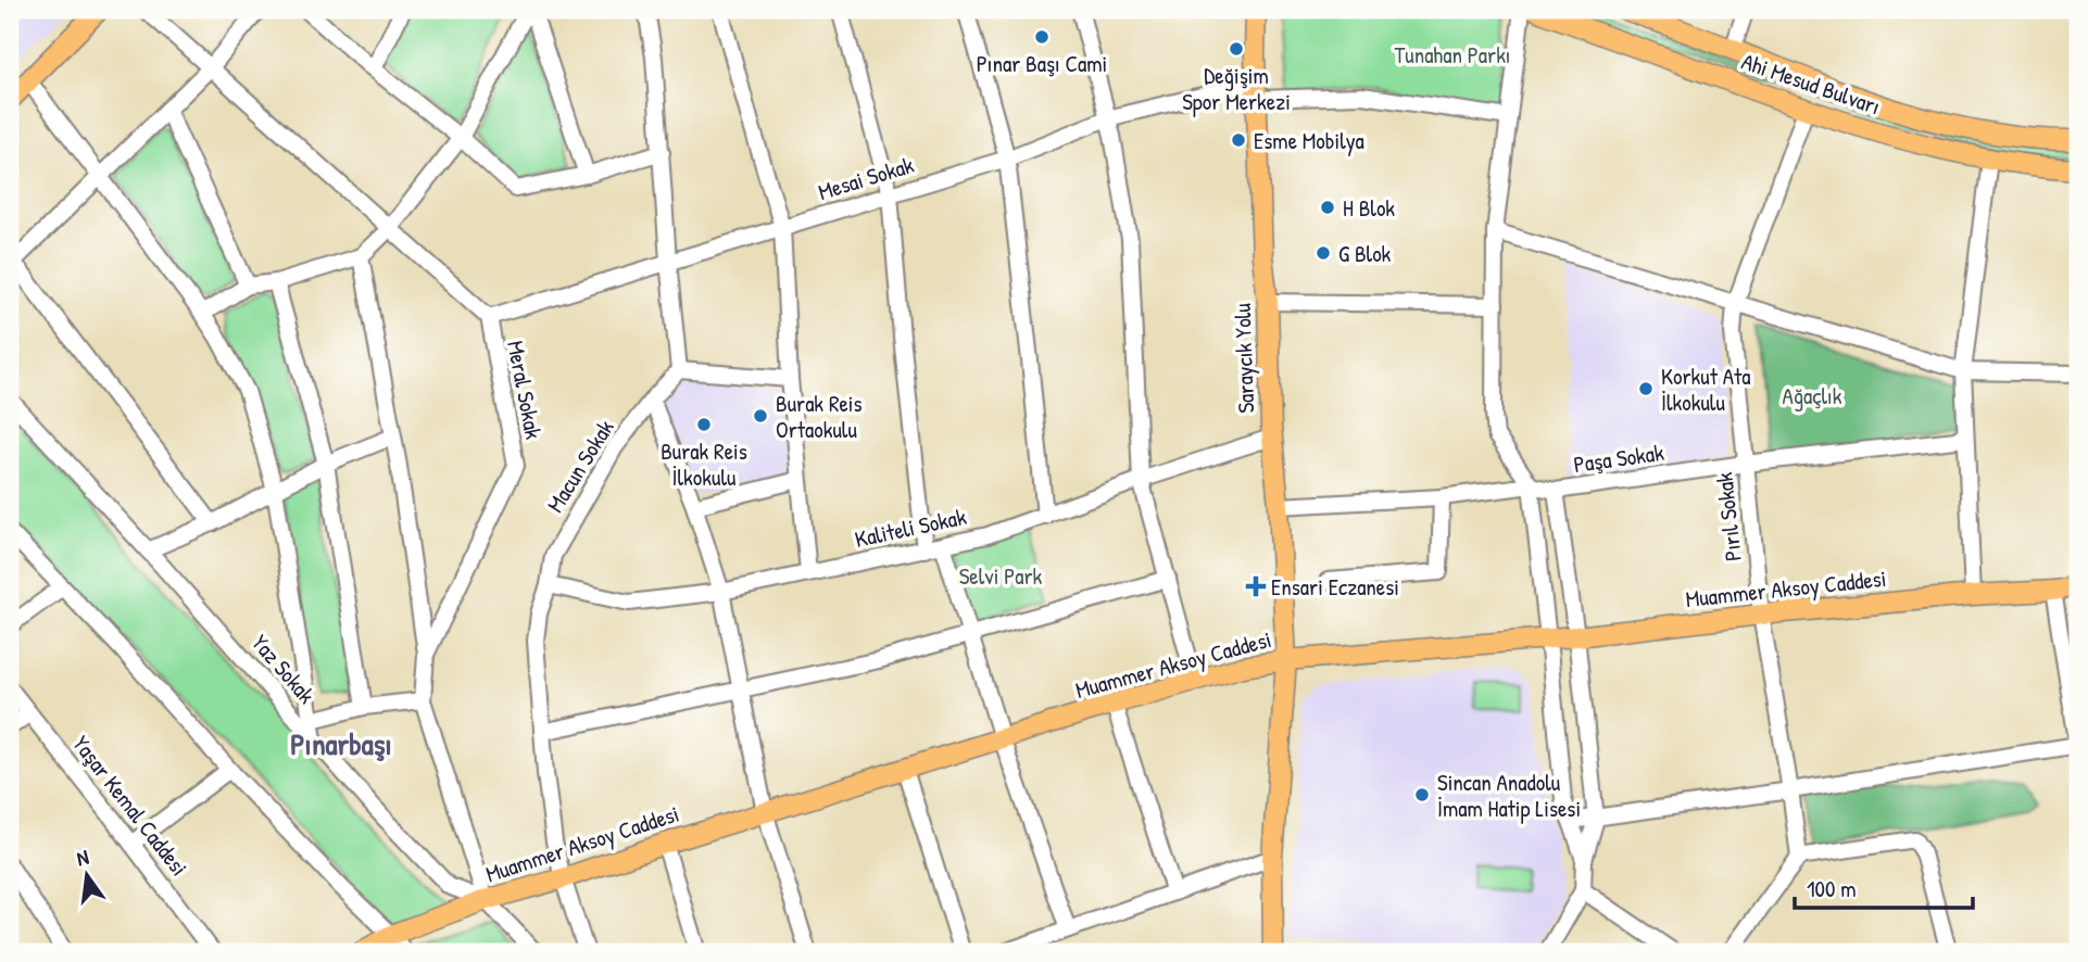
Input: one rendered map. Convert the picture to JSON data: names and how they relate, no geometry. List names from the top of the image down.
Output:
{
  "streets": {
    "main road": ["Ahi Mesud Bulvarı", "Saraycık Yolu", "Muammer Aksoy Caddesi"],
    "street": [
      "Mesai Sokak",
      "Meral Sokak",
      "Paşa Sokak",
      "Macun Sokak",
      "Pırıl Sokak",
      "Kaliteli Sokak",
      "Yaz Sokak",
      "Yaşar Kemal Caddesi"
    ]
  },
  "crossings": [
    ["Ahi Mesud Bulvarı", "Pırıl Sokak"],
    ["Mesai Sokak", "Saraycık Yolu"],
    ["Mesai Sokak", "Meral Sokak"],
    ["Saraycık Yolu", "Paşa Sokak"],
    ["Saraycık Yolu", "Kaliteli Sokak"],
    ["Saraycık Yolu", "Muammer Aksoy Caddesi"],
    ["Meral Sokak", "Muammer Aksoy Caddesi"],
    ["Meral Sokak", "Yaz Sokak"],
    ["Paşa Sokak", "Pırıl Sokak"],
    ["Macun Sokak", "Kaliteli Sokak"],
    ["Macun Sokak", "Muammer Aksoy Caddesi"],
    ["Pırıl Sokak", "Muammer Aksoy Caddesi"],
    ["Muammer Aksoy Caddesi", "Yaz Sokak"]
  ],
  "districts": ["Pınarbaşı"],
  "parks": ["Tunahan Parkı", "Ağaçlık", "Selvi Park"],
  "places": {
    "other": [
      "Pınar Başı Cami",
      "Değişim Spor Merkezi",
      "Esme Mobilya",
      "H Blok",
      "G Blok",
      "Korkut Ata İlkokulu",
      "Burak Reis Ortaokulu",
      "Burak Reis İlkokulu",
      "Sincan Anadolu İmam Hatip Lisesi"
    ],
    "health": ["Ensari Eczanesi"]
  },
  "scale_bar": "100 m",
  "north": "top"
}
